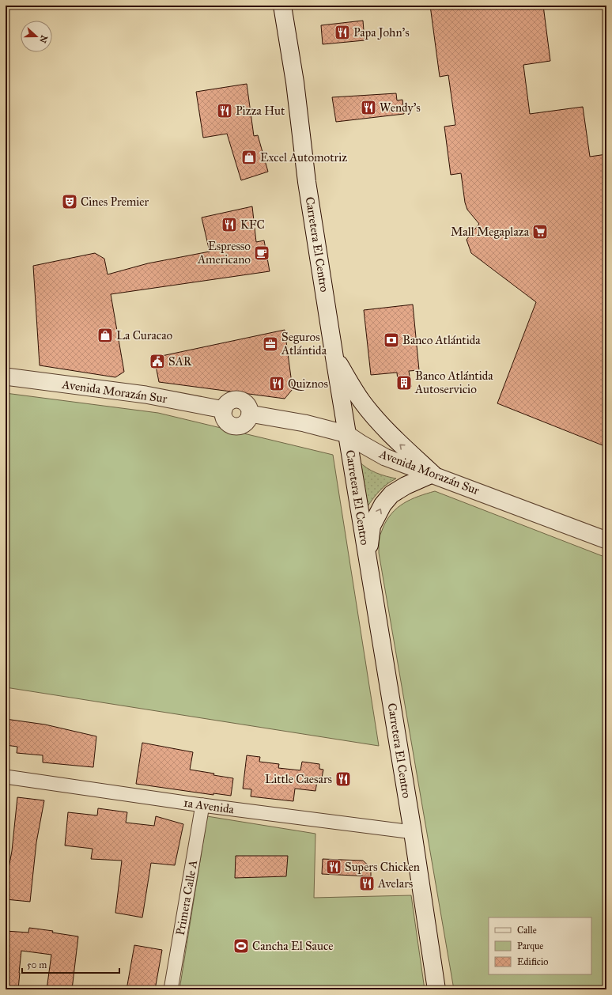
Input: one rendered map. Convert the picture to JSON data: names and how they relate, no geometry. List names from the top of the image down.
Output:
{
  "streets": {
    "main road": ["Carretera El Centro"],
    "street": ["Avenida Morazán Sur", "1a Avenida", "Primera Calle A"]
  },
  "crossings": [
    ["Carretera El Centro", "Avenida Morazán Sur"],
    ["Carretera El Centro", "1a Avenida"],
    ["1a Avenida", "Primera Calle A"]
  ],
  "places": {
    "restaurant": [
      "Papa John's",
      "Wendy's",
      "Pizza Hut",
      "KFC",
      "Quiznos",
      "Little Caesars",
      "Supers Chicken",
      "Avelars"
    ],
    "shop": ["Excel Automotriz", "La Curacao"],
    "theatre": ["Cines Premier"],
    "supermarket": ["Mall Megaplaza"],
    "cafe": ["Espresso Americano"],
    "bank": ["Banco Atlántida"],
    "office": ["Seguros Atlántida"],
    "public building": ["SAR"],
    "building": ["Banco Atlántida Autoservicio"],
    "sports": ["Cancha El Sauce"]
  },
  "legend": ["Calle", "Parque", "Edificio"],
  "scale_bar": "50 m",
  "north": "right"
}
